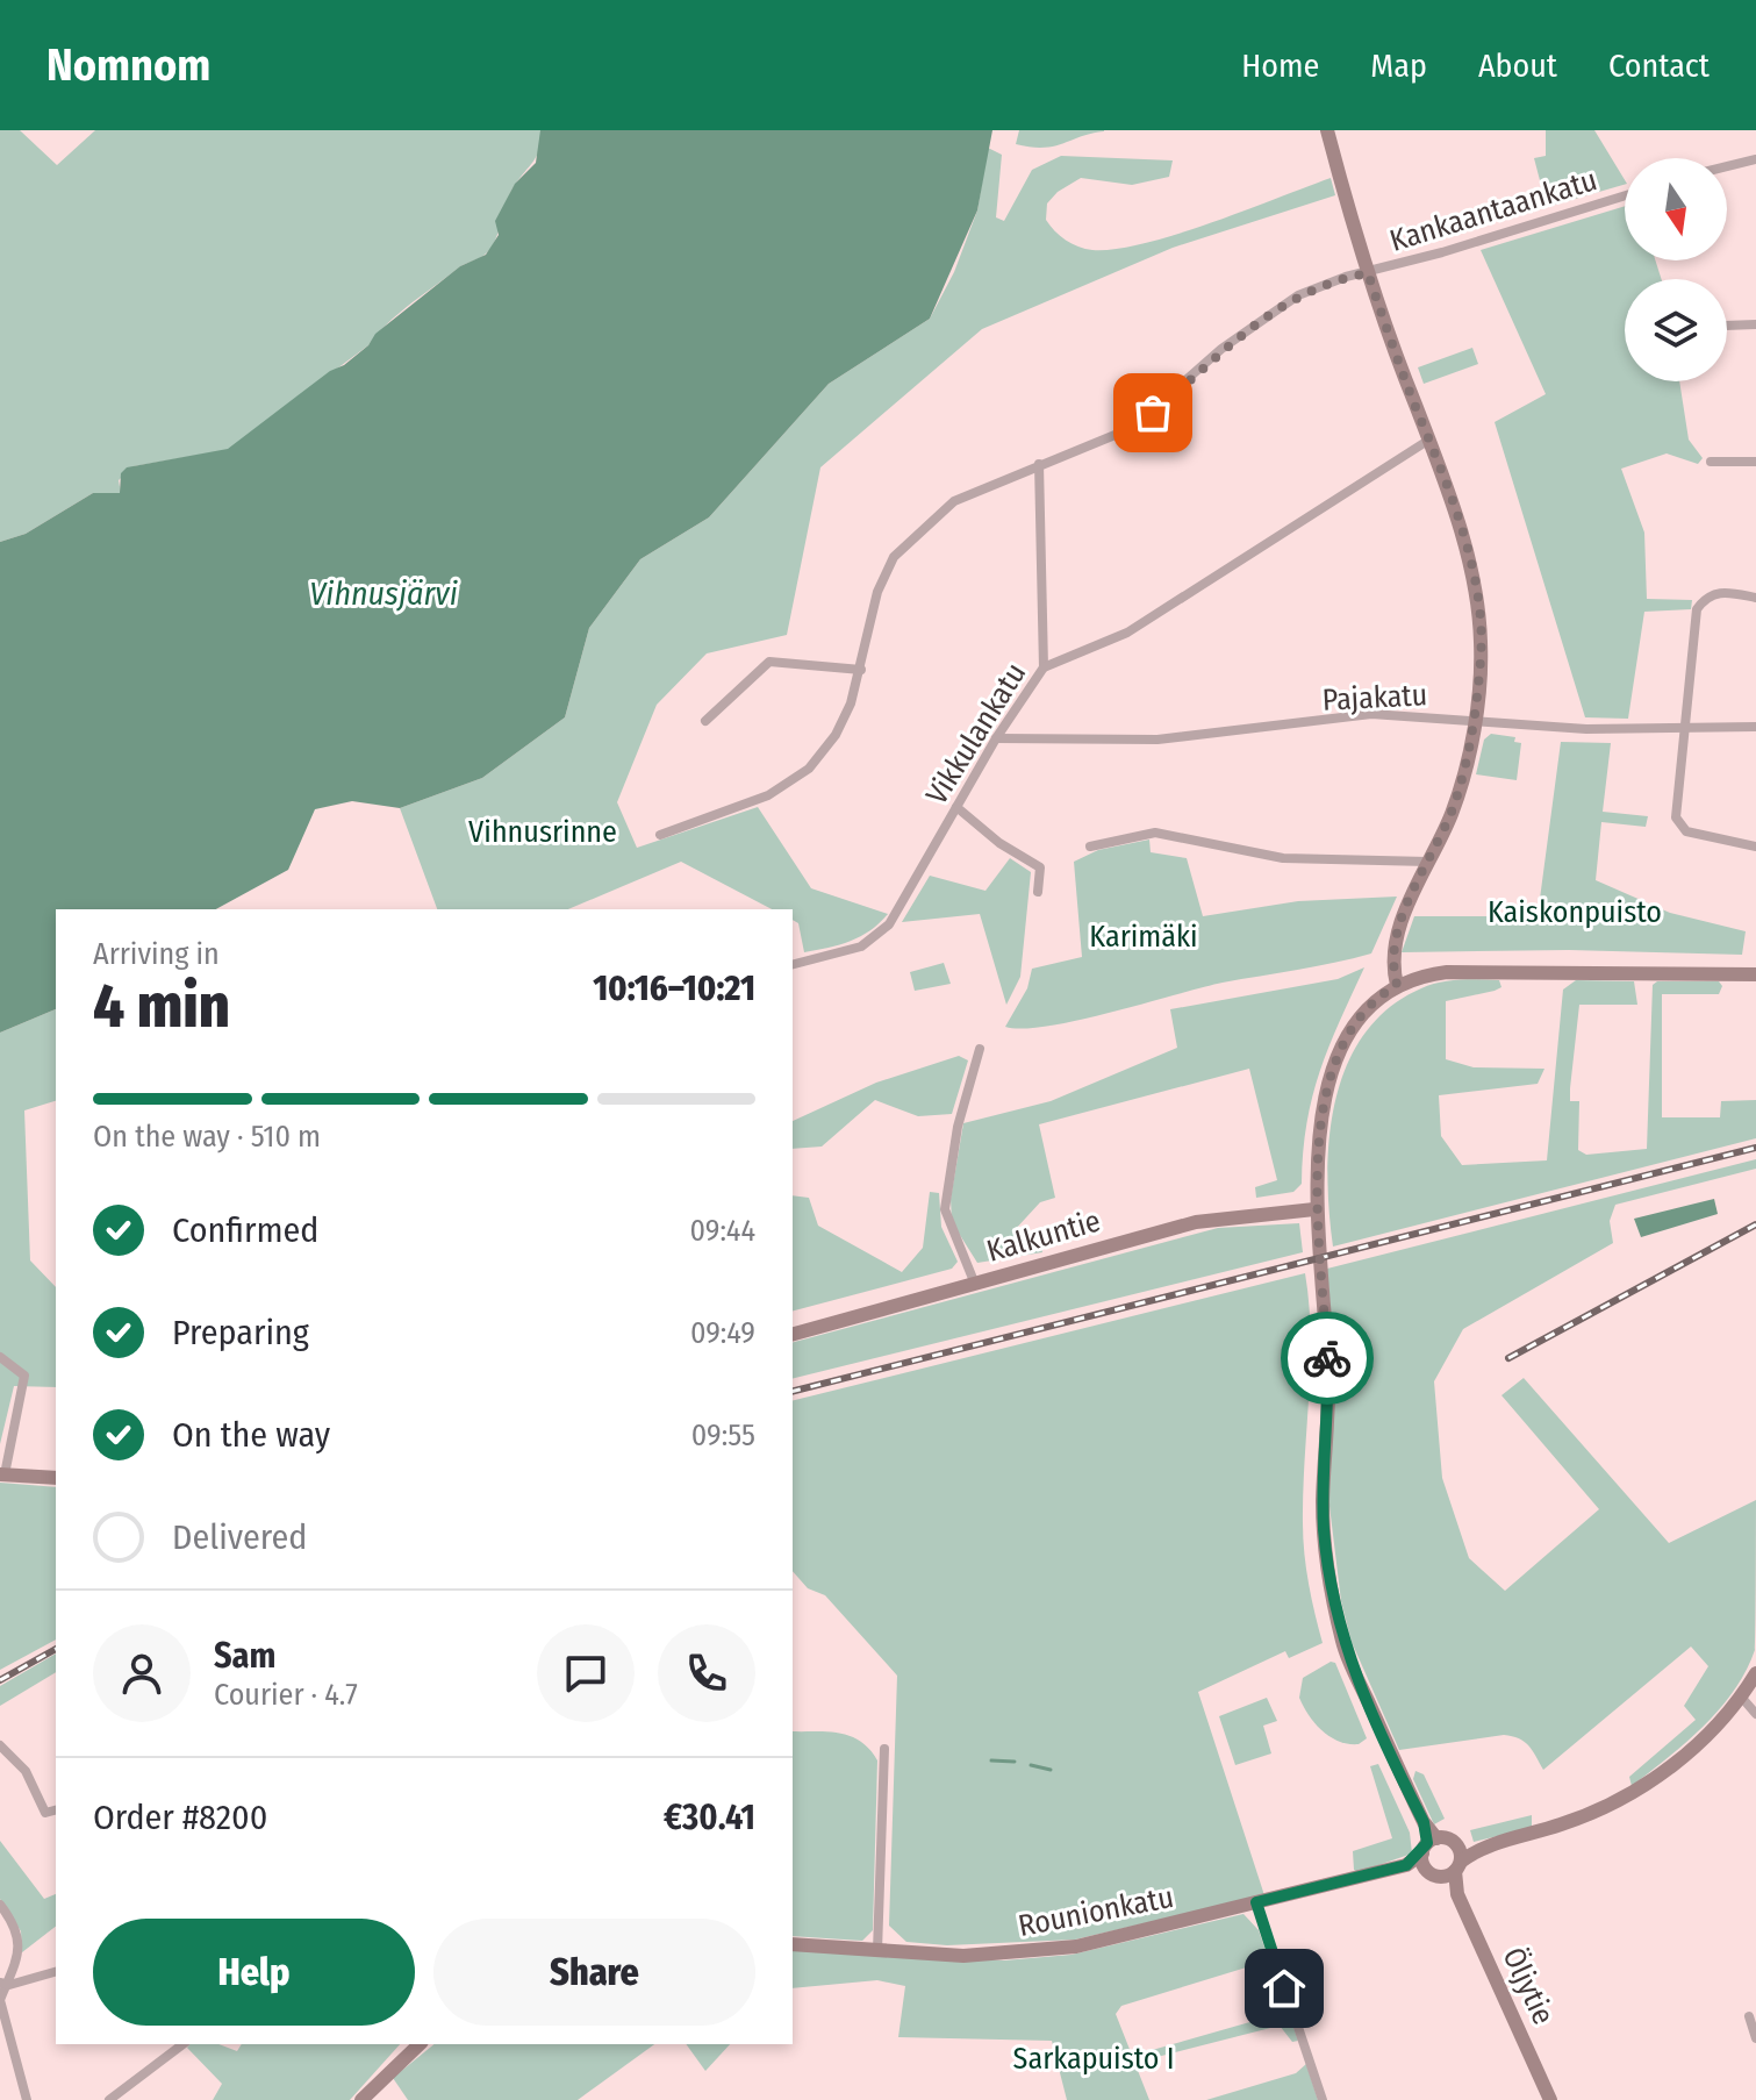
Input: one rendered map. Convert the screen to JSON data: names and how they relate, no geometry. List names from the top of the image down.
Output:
{
  "streets": {
    "main road": ["Kalkuntie", "Rounionkatu", "Öljytie"],
    "street": ["Kankaantaankatu", "Pajakatu", "Vikkulankatu"]
  },
  "crossings": [
    ["Pajakatu", "Vikkulankatu"],
    ["Rounionkatu", "Öljytie"]
  ],
  "water": ["Vihnusjärvi"],
  "parks": [
    "Vihnusrinne",
    "Kaiskonpuisto",
    "Karimäki",
    "Sarkapuisto I"
  ],
  "north": "bottom",
  "page": {
    "header": "Nomnom",
    "nav": [
      "Home",
      "Map",
      "About",
      "Contact"
    ],
    "heading": ["4 min", "Arriving in", "10:16–10:21"],
    "panel": [
      "Sam",
      "Courier · 4.7",
      "Order #8200",
      "€30.41"
    ],
    "bar": "On the way · 510 m",
    "list": [
      ["Confirmed", "09:44"],
      ["Preparing", "09:49"],
      ["On the way", "09:55"],
      "Delivered"
    ],
    "buttons": ["Help", "Share"]
  }
}
